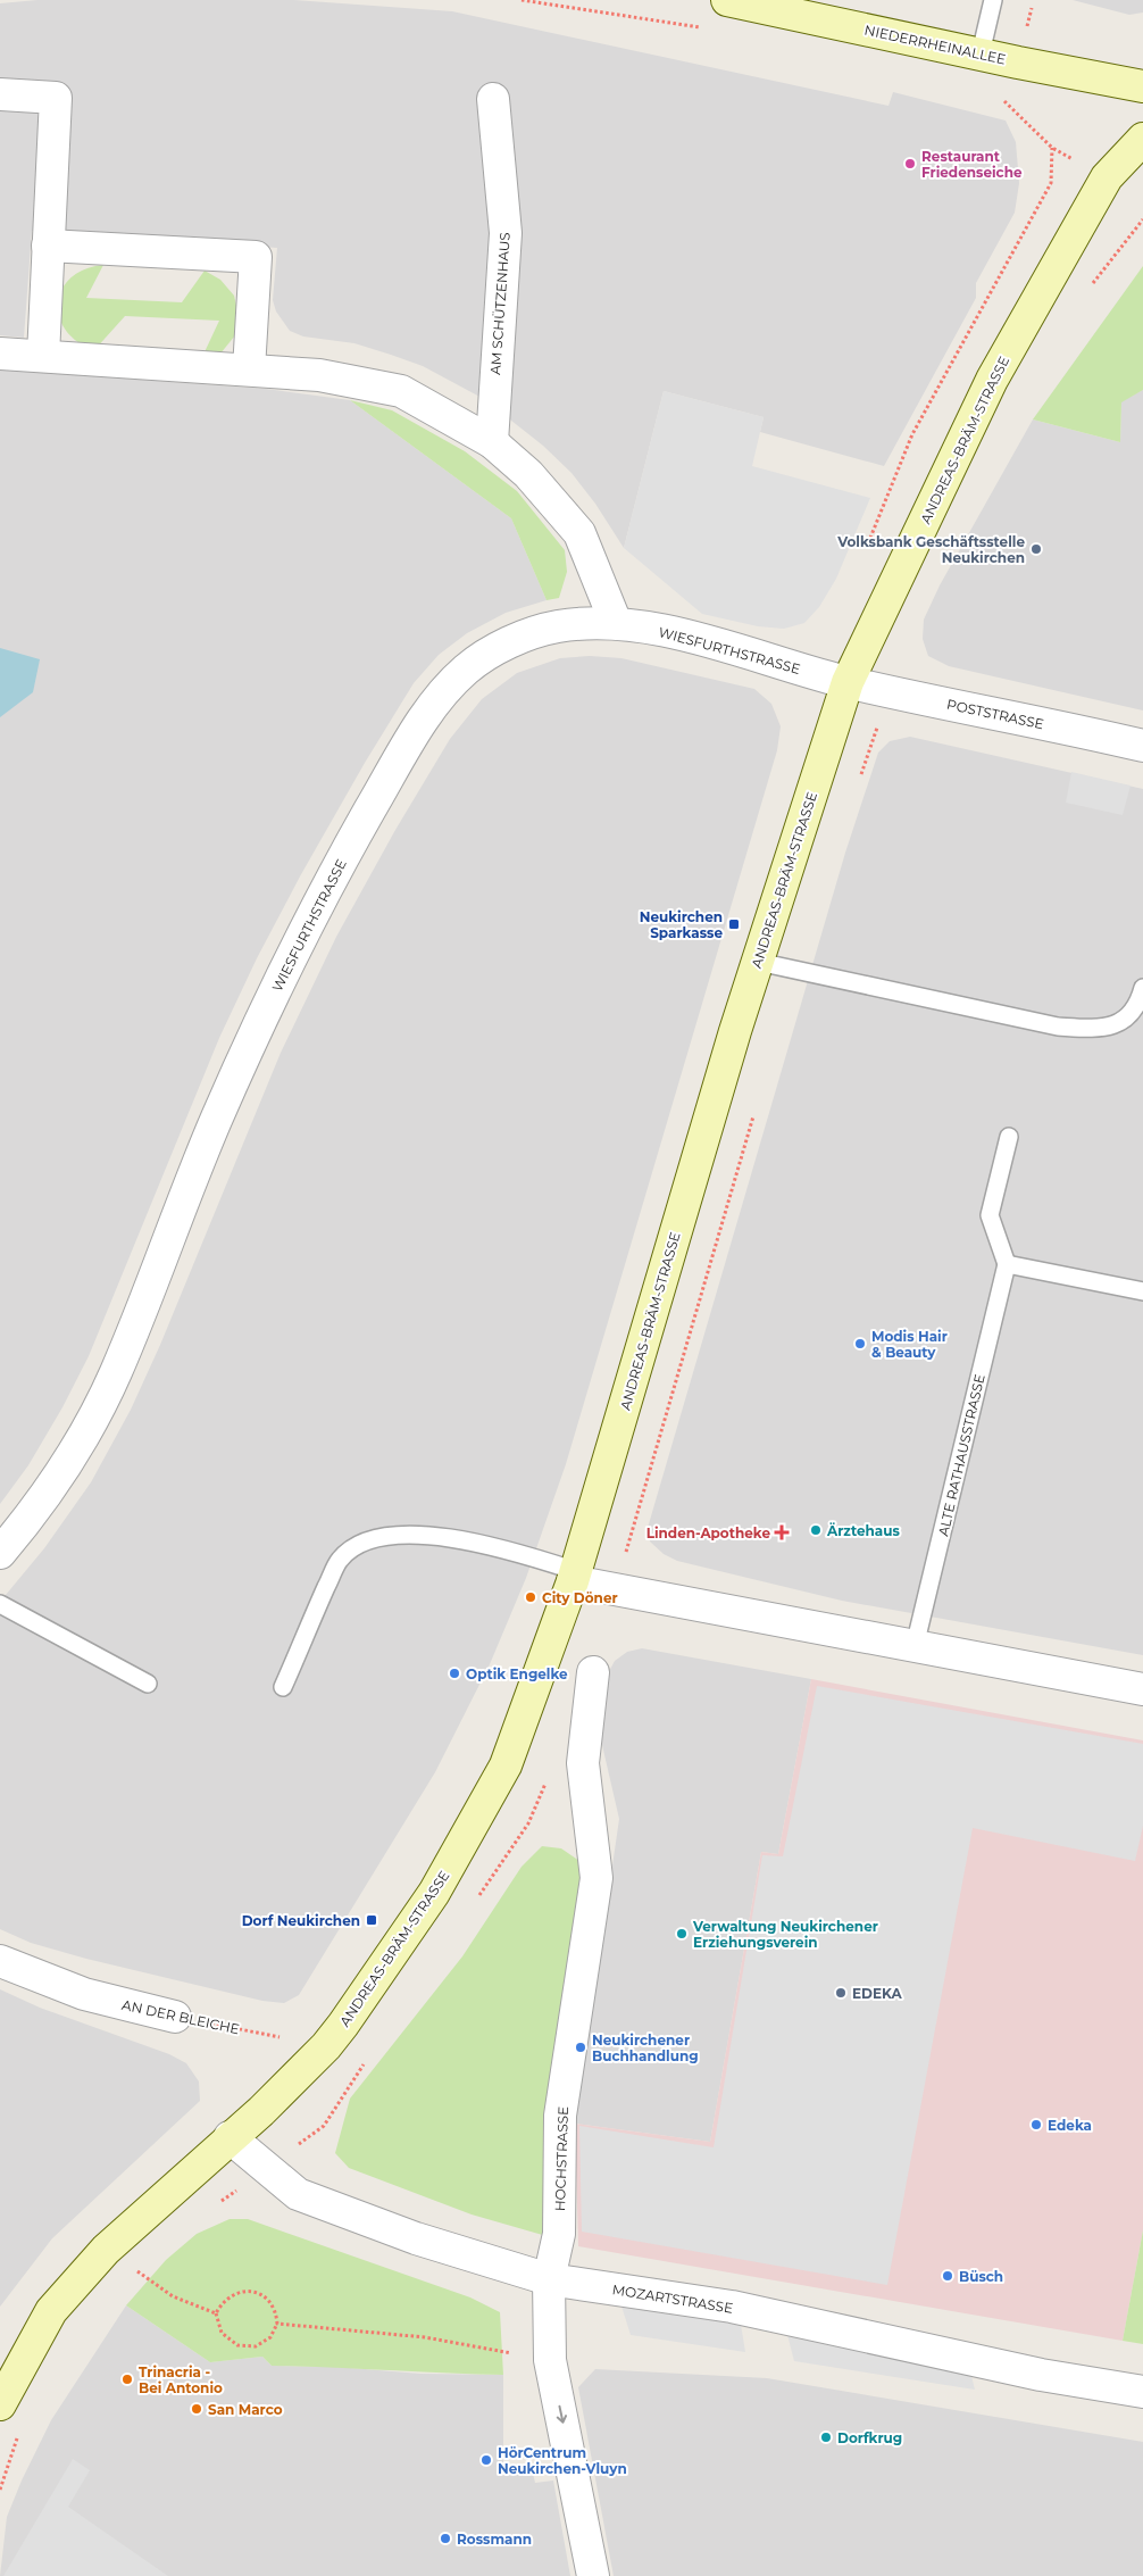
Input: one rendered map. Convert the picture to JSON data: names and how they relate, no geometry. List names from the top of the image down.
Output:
{
  "streets": {
    "main road": ["NIEDERRHEINALLEE", "ANDREAS-BRÄM-STRASSE"],
    "street": [
      "AM SCHÜTZENHAUS",
      "WIESFURTHSTRASSE",
      "POSTSTRASSE",
      "AN DER BLEICHE",
      "HOCHSTRASSE",
      "MOZARTSTRASSE"
    ],
    "lane": ["ALTE RATHAUSSTRASSE"]
  },
  "crossings": [
    ["ANDREAS-BRÄM-STRASSE", "WIESFURTHSTRASSE"],
    ["ANDREAS-BRÄM-STRASSE", "POSTSTRASSE"],
    ["ANDREAS-BRÄM-STRASSE", "MOZARTSTRASSE"],
    ["WIESFURTHSTRASSE", "POSTSTRASSE"],
    ["HOCHSTRASSE", "MOZARTSTRASSE"]
  ],
  "places": {
    "other": [
      "Restaurant Friedenseiche",
      "Volksbank Geschäftsstelle Neukirchen",
      "Modis Hair & Beauty",
      "Ärztehaus",
      "City Döner",
      "Optik Engelke",
      "Verwaltung Neukirchener Erziehungsverein",
      "EDEKA",
      "Neukirchener Buchhandlung",
      "Edeka",
      "Büsch",
      "Trinacria - Bei Antonio",
      "San Marco",
      "Dorfkrug",
      "HörCentrum Neukirchen-Vluyn",
      "Rossmann"
    ],
    "transit": ["Neukirchen Sparkasse", "Dorf Neukirchen"],
    "health": ["Linden-Apotheke"]
  }
}
